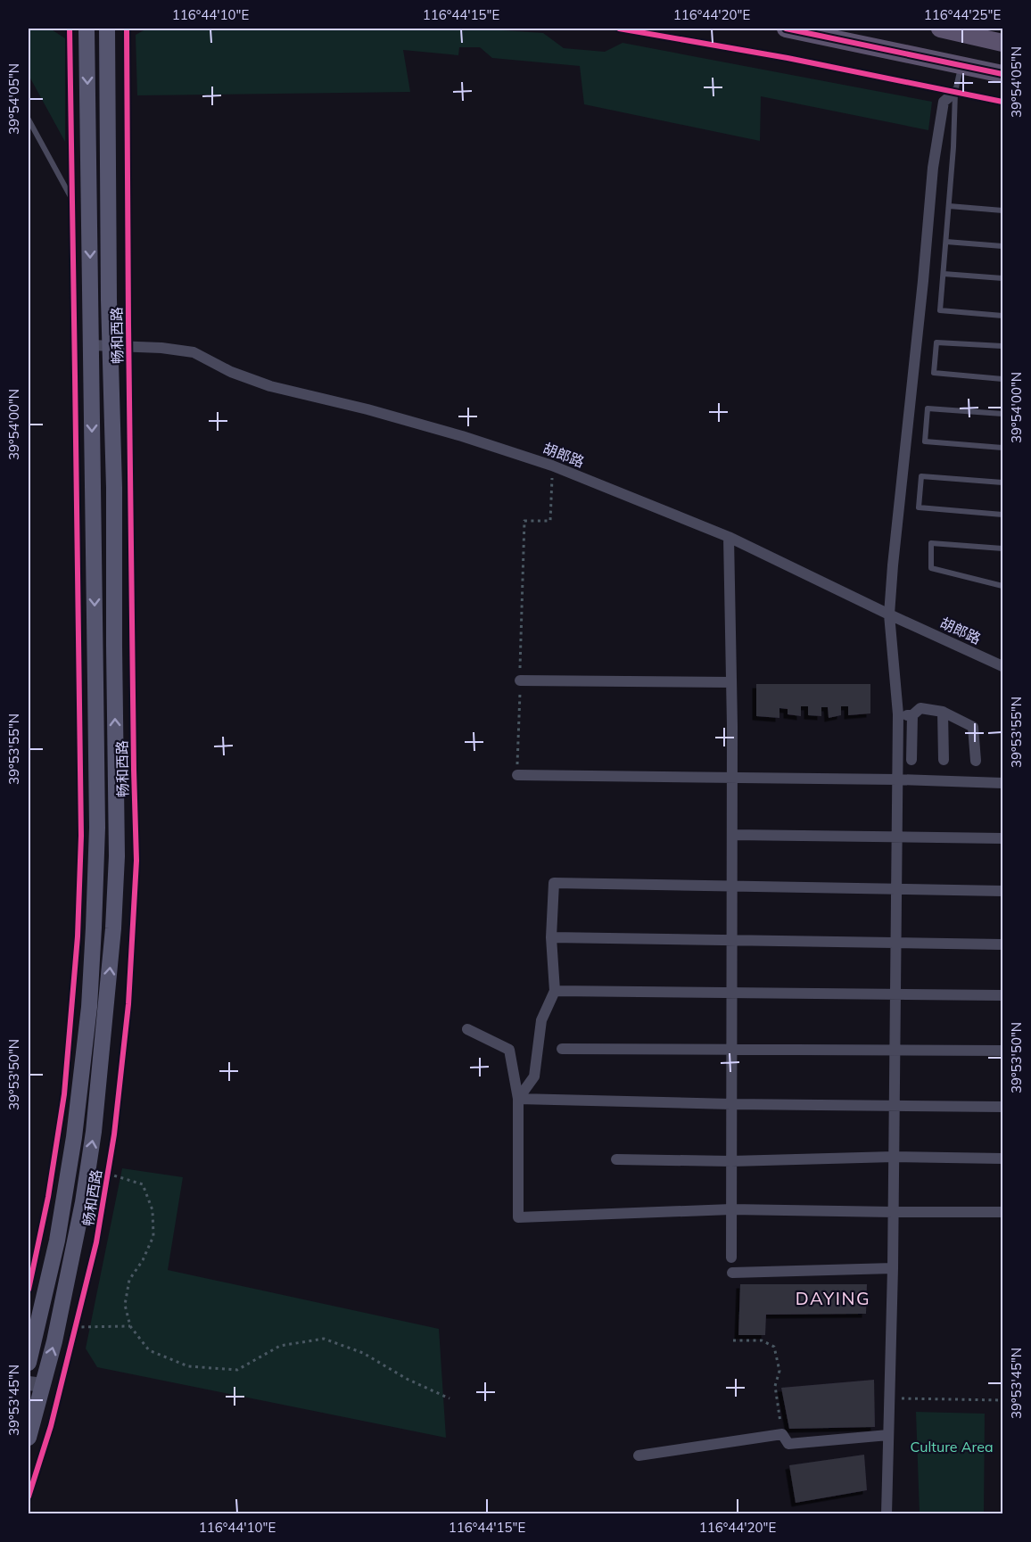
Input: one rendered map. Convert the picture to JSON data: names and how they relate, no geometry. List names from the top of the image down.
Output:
{
  "streets": {
    "main road": ["畅和西路"],
    "street": ["胡郎路"]
  },
  "crossings": [
    ["畅和西路", "胡郎路"]
  ],
  "districts": ["DAYING"],
  "parks": ["Culture Area"],
  "coordinates": [
    "116°44'10\"E",
    "116°44'15\"E",
    "116°44'20\"E",
    "116°44'25\"E",
    "39°54'05\"N",
    "39°54'00\"N",
    "39°53'55\"N",
    "39°53'50\"N",
    "39°53'45\"N"
  ]
}
